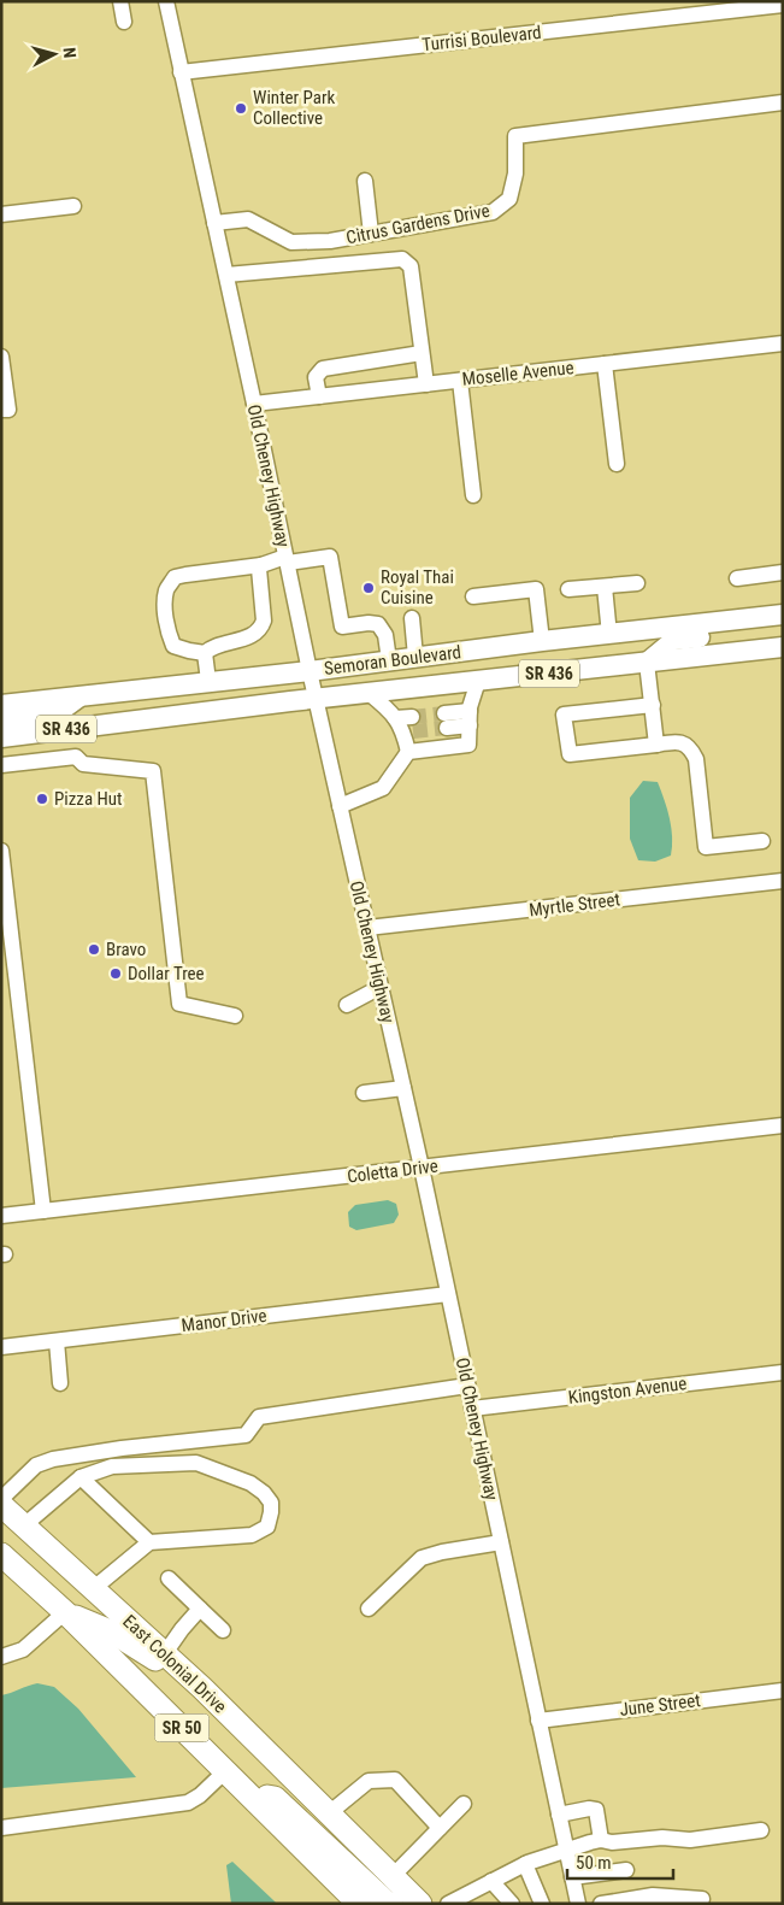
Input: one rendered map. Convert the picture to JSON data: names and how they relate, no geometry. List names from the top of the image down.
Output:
{
  "streets": {
    "highway": ["East Colonial Drive", "SR 50"],
    "main road": ["Semoran Boulevard", "SR 436"],
    "street": [
      "Turrisi Boulevard",
      "Citrus Gardens Drive",
      "Moselle Avenue",
      "Old Cheney Highway",
      "Myrtle Street",
      "Coletta Drive",
      "Manor Drive",
      "Kingston Avenue",
      "June Street"
    ]
  },
  "crossings": [
    ["Turrisi Boulevard", "Old Cheney Highway"],
    ["Citrus Gardens Drive", "Old Cheney Highway"],
    ["Moselle Avenue", "Old Cheney Highway"],
    ["Old Cheney Highway", "Semoran Boulevard"],
    ["Old Cheney Highway", "Myrtle Street"],
    ["Old Cheney Highway", "Coletta Drive"],
    ["Old Cheney Highway", "Manor Drive"],
    ["Old Cheney Highway", "Kingston Avenue"],
    ["Old Cheney Highway", "June Street"]
  ],
  "places": [
    "Winter Park Collective",
    "Royal Thai Cuisine",
    "Pizza Hut",
    "Bravo",
    "Dollar Tree"
  ],
  "scale_bar": "50 m",
  "north": "right"
}
